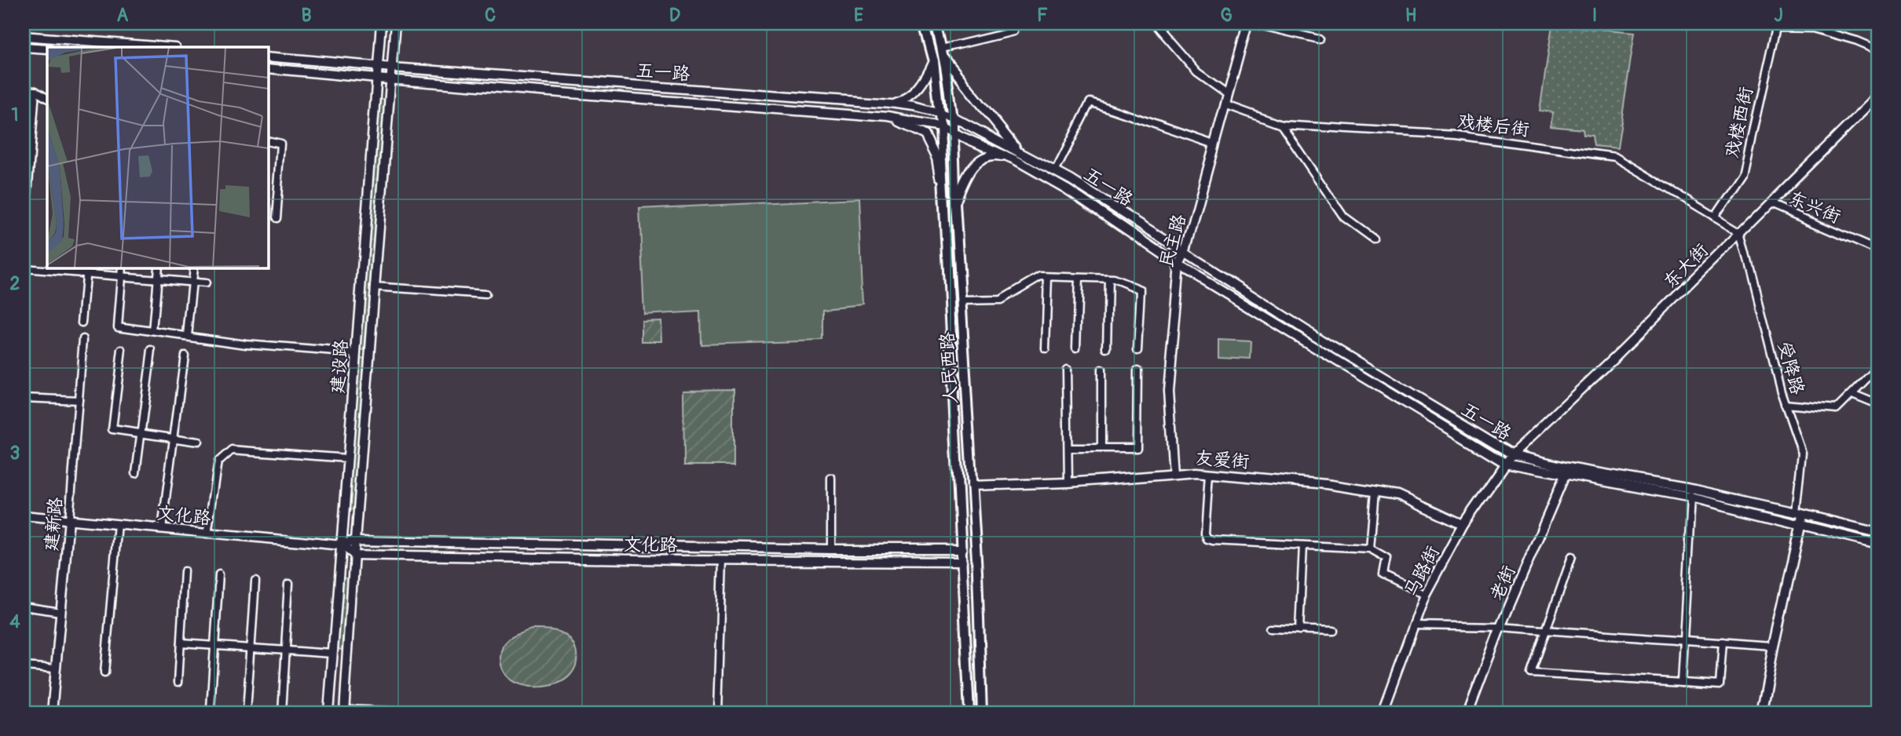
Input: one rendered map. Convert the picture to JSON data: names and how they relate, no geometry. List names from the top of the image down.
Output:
{
  "streets": {
    "main road": ["人民西路"],
    "street": [
      "五一路",
      "戏楼西街",
      "戏楼后街",
      "东兴街",
      "民主路",
      "东大街",
      "建设路",
      "受降路",
      "友爱街",
      "文化路",
      "建新路",
      "马路街",
      "老街"
    ]
  },
  "crossings": [
    ["五一路", "民主路"],
    ["五一路", "东大街"],
    ["五一路", "建设路"],
    ["五一路", "人民西路"],
    ["五一路", "受降路"],
    ["五一路", "马路街"],
    ["五一路", "老街"],
    ["戏楼西街", "戏楼后街"],
    ["戏楼后街", "民主路"],
    ["戏楼后街", "东大街"],
    ["戏楼后街", "受降路"],
    ["东兴街", "东大街"],
    ["民主路", "友爱街"],
    ["东大街", "受降路"],
    ["东大街", "马路街"],
    ["建设路", "文化路"],
    ["人民西路", "友爱街"],
    ["人民西路", "文化路"],
    ["友爱街", "马路街"],
    ["文化路", "建新路"]
  ],
  "grid": {
    "columns": [
      "A",
      "B",
      "C",
      "D",
      "E",
      "F",
      "G",
      "H",
      "I",
      "J"
    ],
    "rows": [
      "1",
      "2",
      "3",
      "4"
    ]
  }
}
